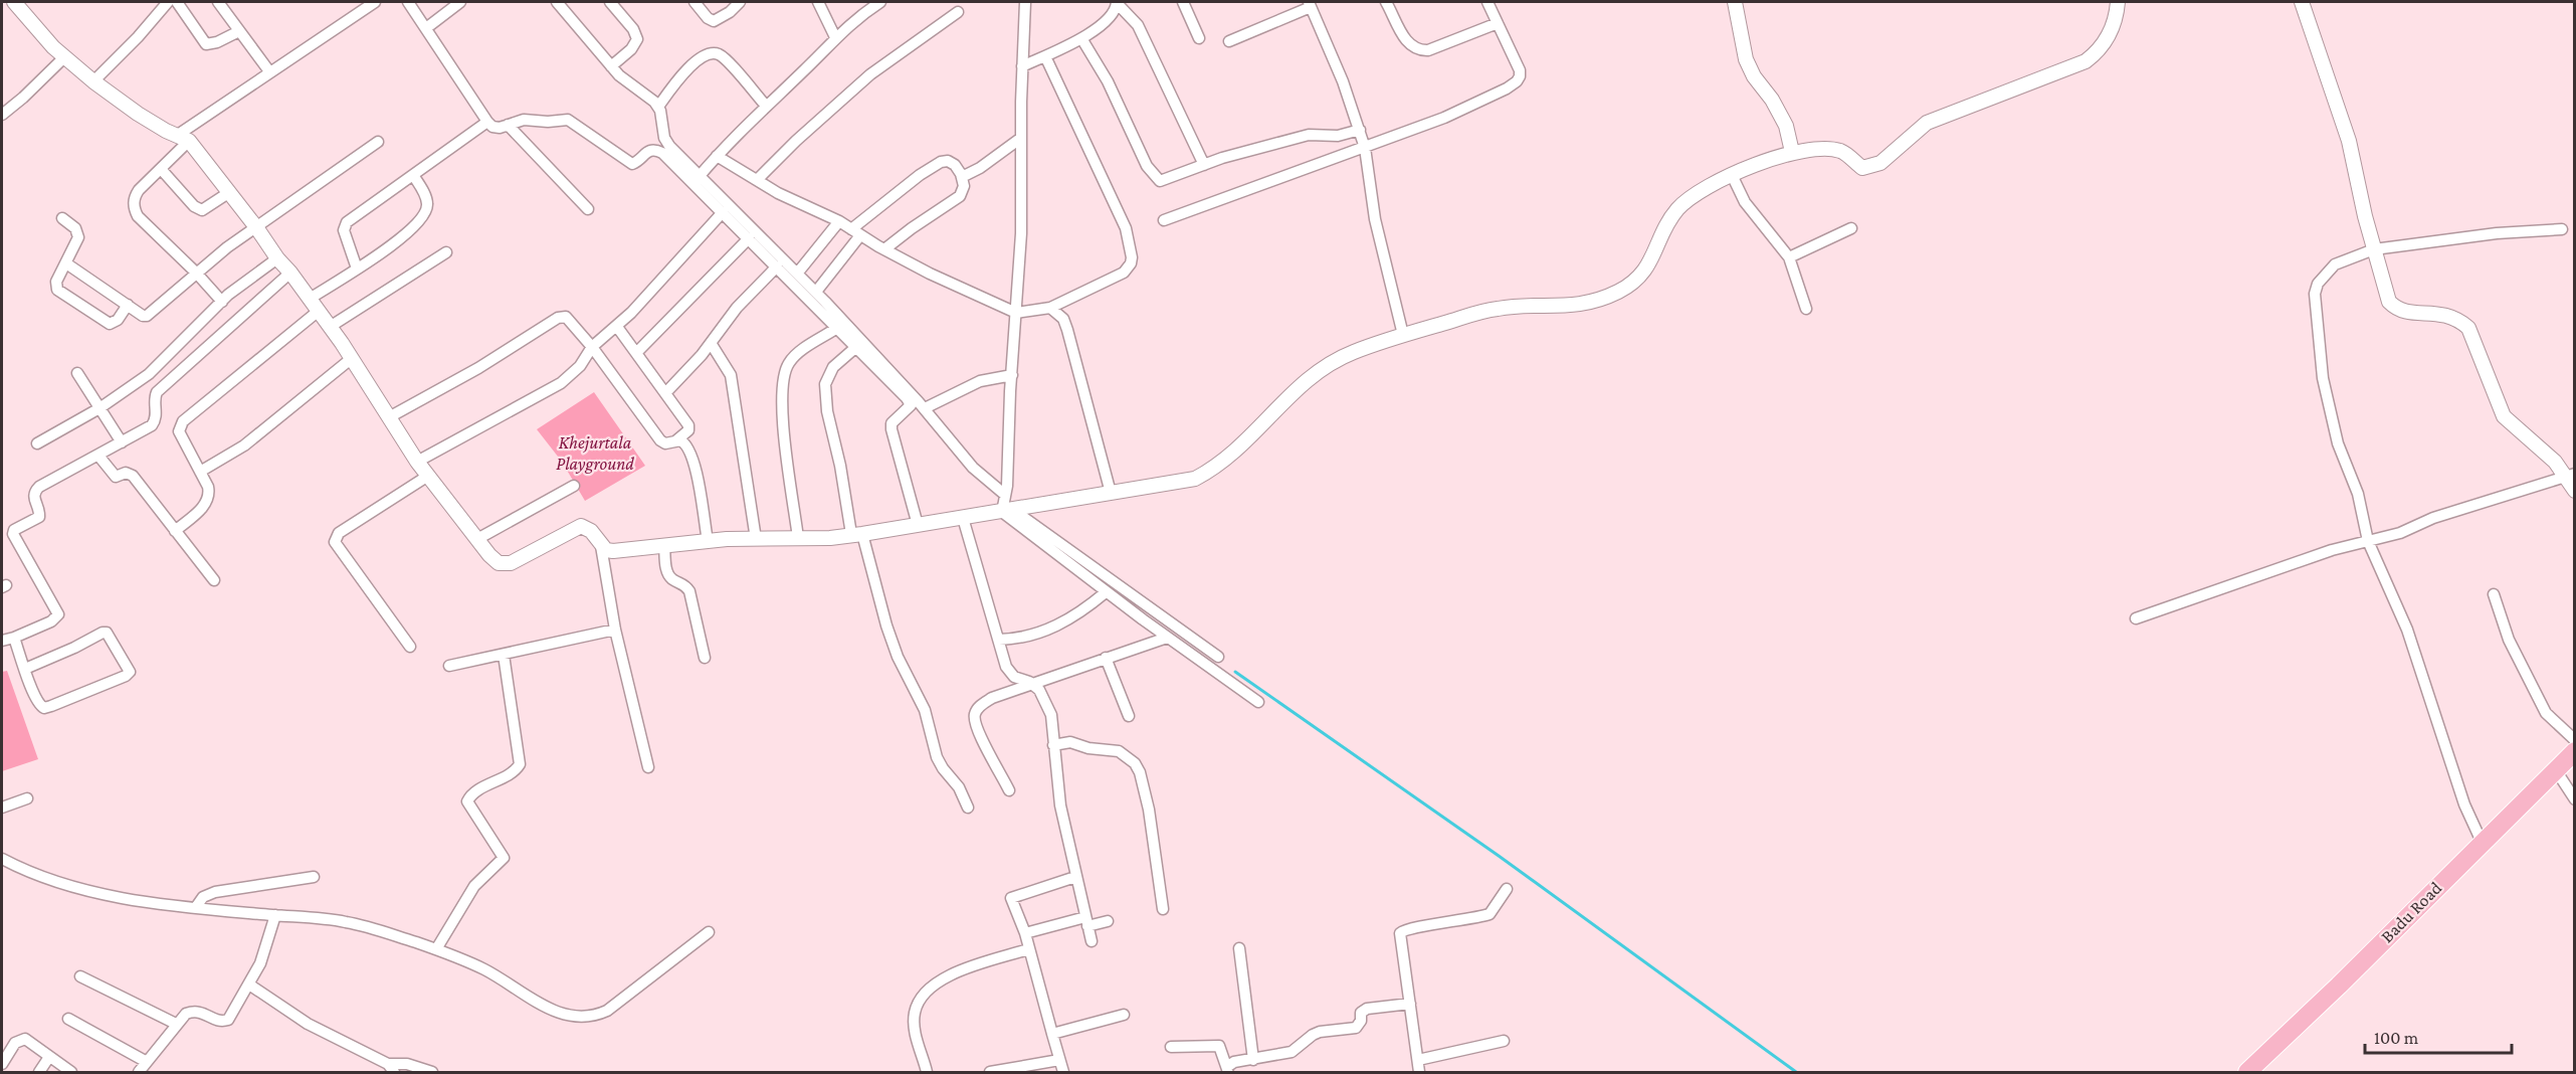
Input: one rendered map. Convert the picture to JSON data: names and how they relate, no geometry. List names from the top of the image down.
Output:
{
  "streets": {
    "main road": ["Badu Road"]
  },
  "parks": ["Khejurtala Playground"],
  "scale_bar": "100 m"
}
